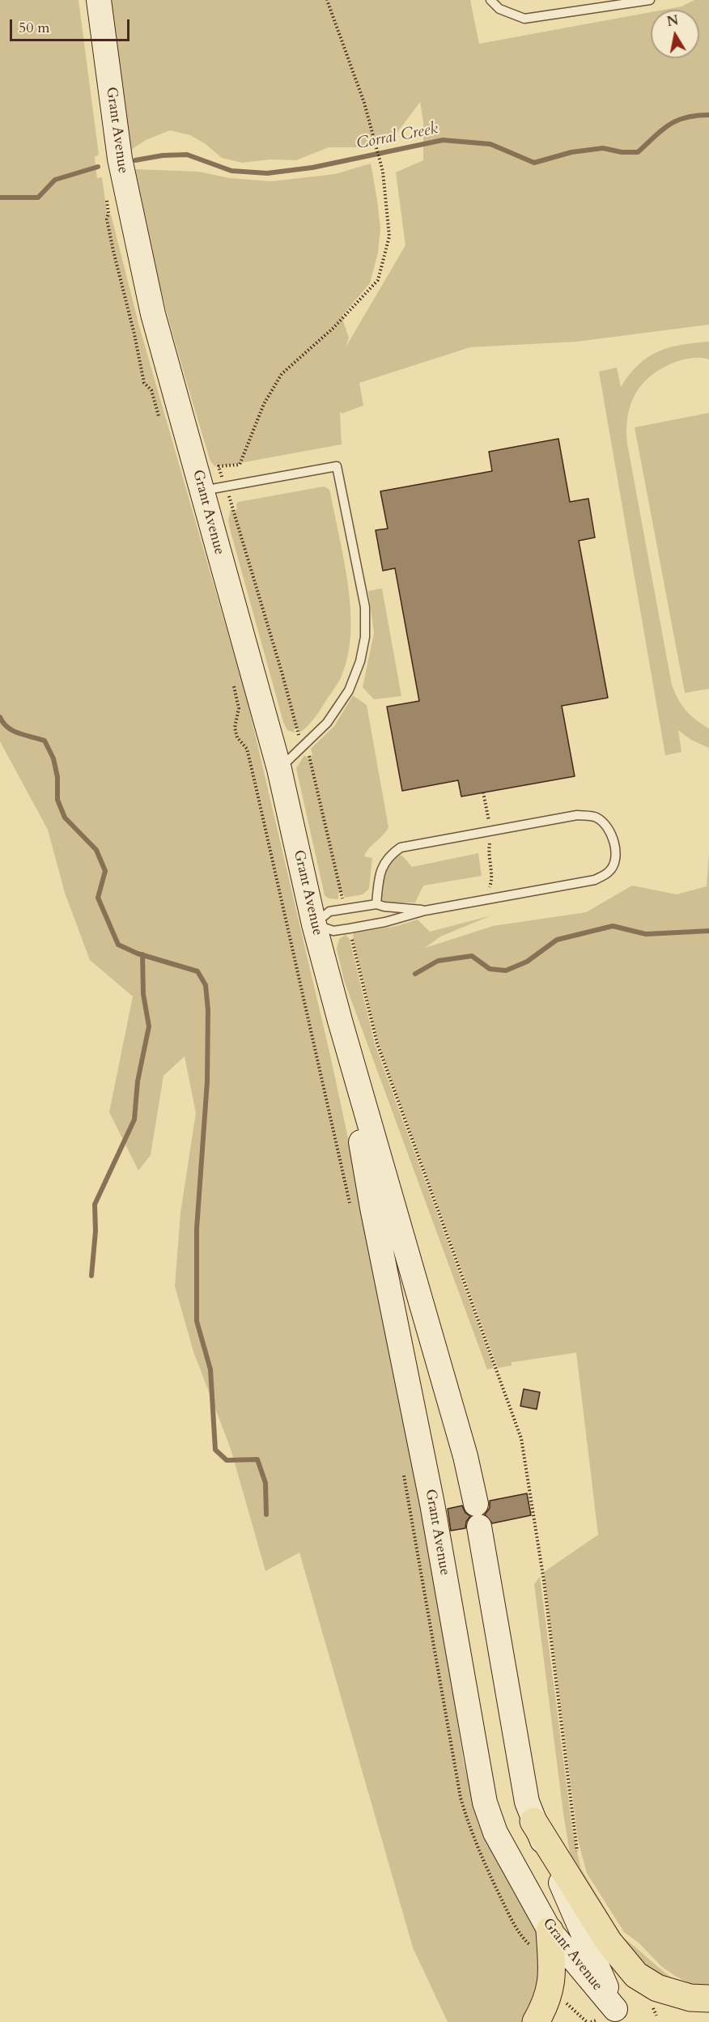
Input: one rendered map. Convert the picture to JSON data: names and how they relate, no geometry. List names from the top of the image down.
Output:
{
  "streets": {
    "main road": ["Grant Avenue"]
  },
  "water": ["Corral Creek"],
  "scale_bar": "50 m",
  "north": "top"
}
